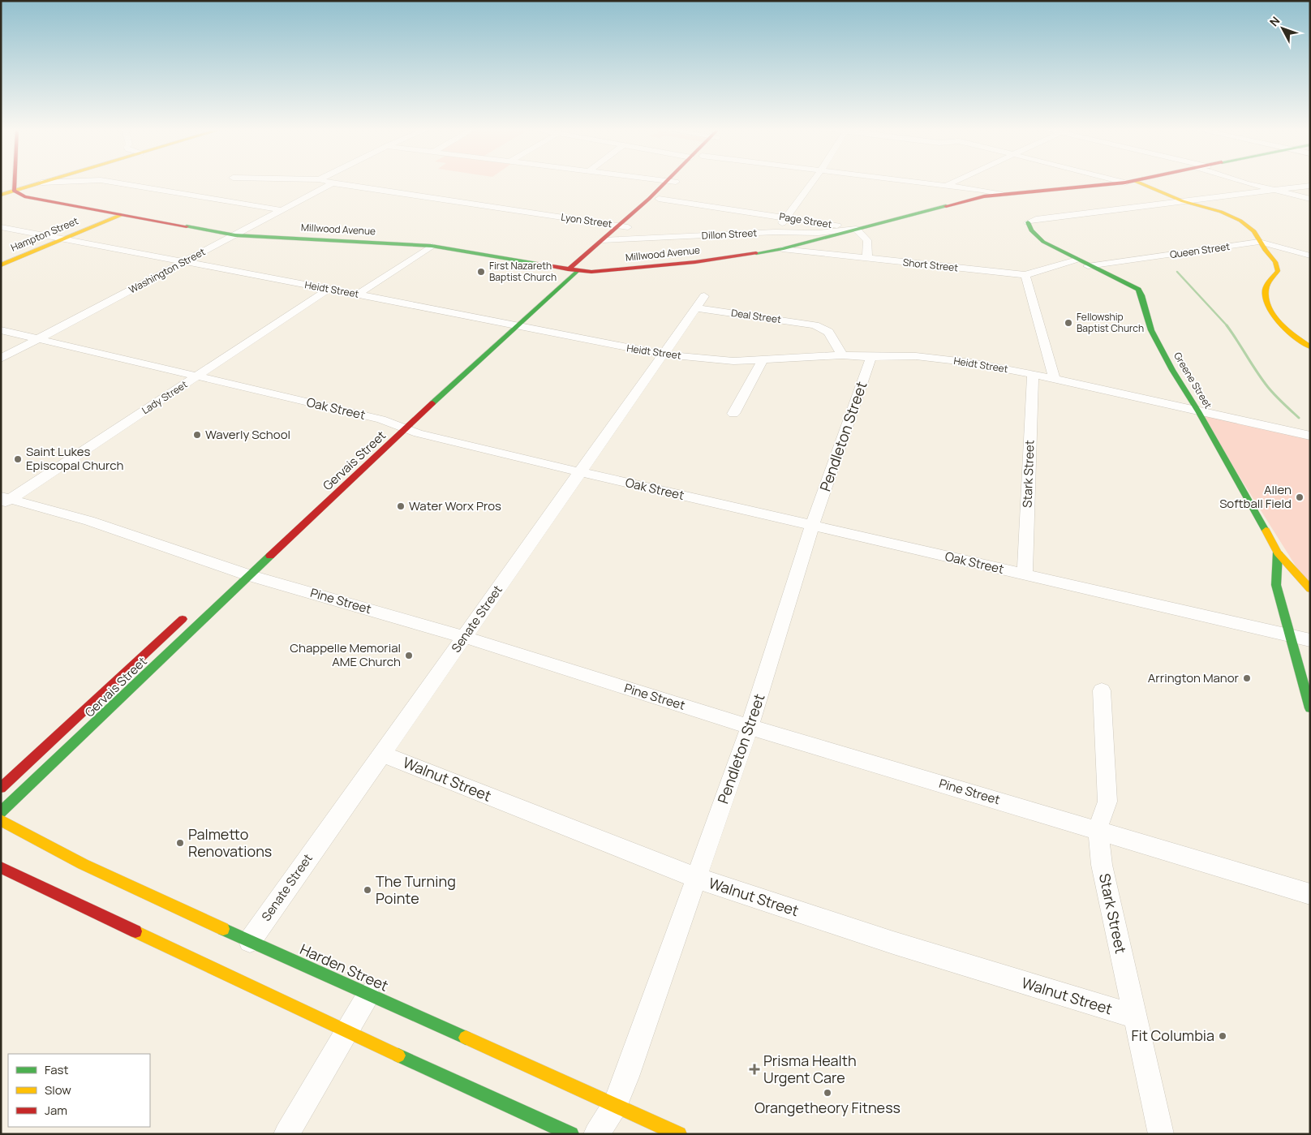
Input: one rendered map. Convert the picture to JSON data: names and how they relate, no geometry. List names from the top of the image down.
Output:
{
  "streets": {
    "main road": [
      "Millwood Avenue",
      "Hampton Street",
      "Greene Street",
      "Gervais Street",
      "Harden Street"
    ],
    "street": [
      "Lyon Street",
      "Page Street",
      "Dillon Street",
      "Queen Street",
      "Short Street",
      "Washington Street",
      "Heidt Street",
      "Deal Street",
      "Lady Street",
      "Oak Street",
      "Pendleton Street",
      "Stark Street",
      "Pine Street",
      "Senate Street",
      "Walnut Street"
    ]
  },
  "crossings": [
    ["Lyon Street", "Washington Street"],
    ["Lyon Street", "Gervais Street"],
    ["Page Street", "Millwood Avenue"],
    ["Page Street", "Dillon Street"],
    ["Page Street", "Gervais Street"],
    ["Millwood Avenue", "Hampton Street"],
    ["Millwood Avenue", "Dillon Street"],
    ["Millwood Avenue", "Short Street"],
    ["Millwood Avenue", "Washington Street"],
    ["Millwood Avenue", "Gervais Street"],
    ["Hampton Street", "Heidt Street"],
    ["Dillon Street", "Gervais Street"],
    ["Queen Street", "Greene Street"],
    ["Short Street", "Greene Street"],
    ["Washington Street", "Heidt Street"],
    ["Washington Street", "Oak Street"],
    ["Heidt Street", "Greene Street"],
    ["Heidt Street", "Lady Street"],
    ["Heidt Street", "Pendleton Street"],
    ["Heidt Street", "Gervais Street"],
    ["Heidt Street", "Stark Street"],
    ["Heidt Street", "Senate Street"],
    ["Deal Street", "Senate Street"],
    ["Lady Street", "Oak Street"],
    ["Lady Street", "Pine Street"],
    ["Oak Street", "Pendleton Street"],
    ["Oak Street", "Gervais Street"],
    ["Oak Street", "Stark Street"],
    ["Oak Street", "Senate Street"],
    ["Pendleton Street", "Pine Street"],
    ["Pendleton Street", "Walnut Street"],
    ["Pendleton Street", "Harden Street"],
    ["Gervais Street", "Pine Street"],
    ["Stark Street", "Pine Street"],
    ["Stark Street", "Walnut Street"],
    ["Pine Street", "Senate Street"],
    ["Senate Street", "Walnut Street"],
    ["Senate Street", "Harden Street"]
  ],
  "places": {
    "other": [
      "First Nazareth Baptist Church",
      "Fellowship Baptist Church",
      "Waverly School",
      "Saint Lukes Episcopal Church",
      "Allen Softball Field",
      "Water Worx Pros",
      "Chappelle Memorial AME Church",
      "Arrington Manor",
      "Palmetto Renovations",
      "The Turning Pointe",
      "Fit Columbia",
      "Orangetheory Fitness"
    ],
    "health": ["Prisma Health Urgent Care"]
  },
  "legend": ["Fast", "Slow", "Jam"],
  "north": "top left"
}
